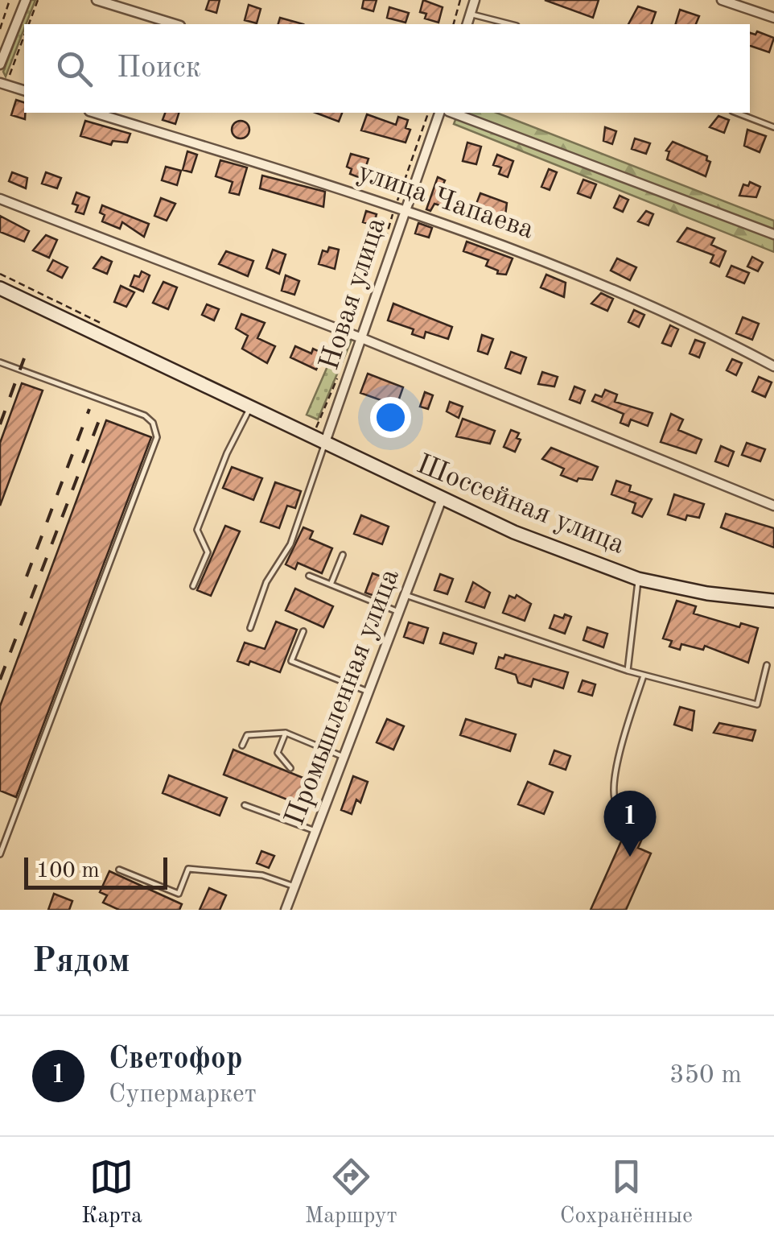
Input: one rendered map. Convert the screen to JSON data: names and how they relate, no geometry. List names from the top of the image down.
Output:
{
  "streets": {
    "main road": ["Шоссейная улица"],
    "street": ["улица Чапаева", "Новая улица", "Промышленная улица"]
  },
  "crossings": [
    ["улица Чапаева", "Новая улица"],
    ["Новая улица", "Шоссейная улица"],
    ["Шоссейная улица", "Промышленная улица"]
  ],
  "scale_bar": "100 m",
  "page": {
    "search": "Поиск",
    "pins": "1",
    "scale": "100 m",
    "heading": "Рядом",
    "list": [
      {
        "mark": "1",
        "name": "Светофор",
        "note": "Супермаркет",
        "value": "350 m"
      }
    ],
    "nav": ["Карта", "Маршрут", "Сохранённые"]
  }
}
